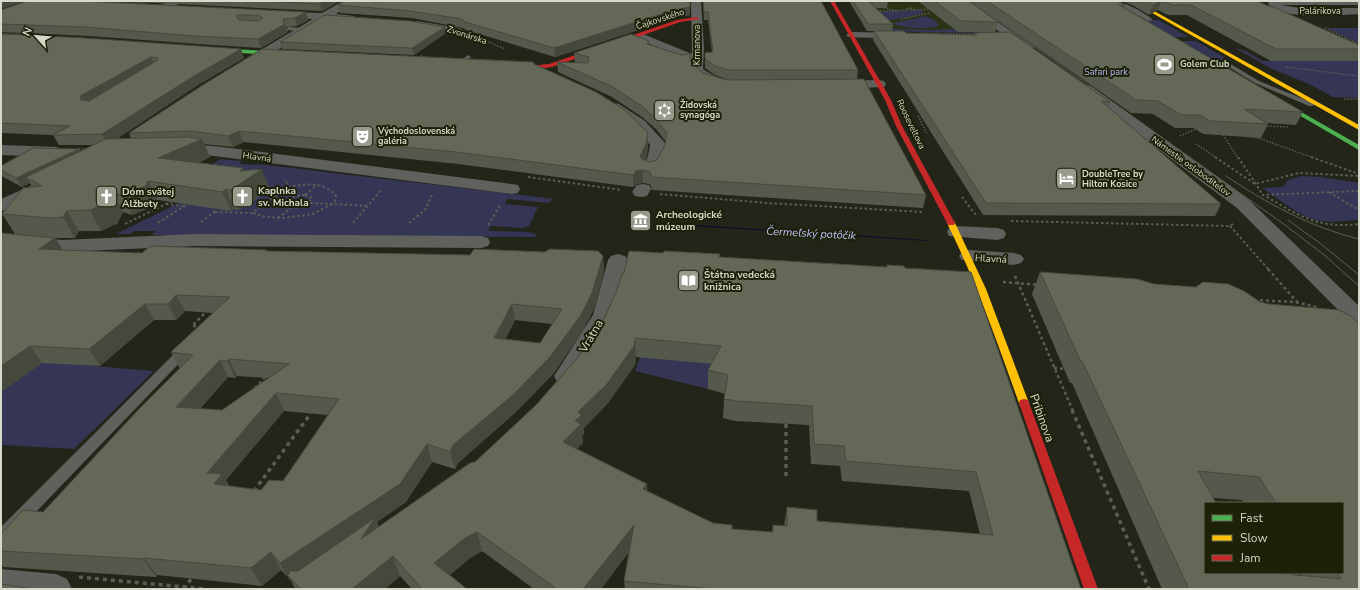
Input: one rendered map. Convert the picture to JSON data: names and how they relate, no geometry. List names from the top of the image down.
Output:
{
  "streets": {
    "street": [
      "Palárikova",
      "Čajkovského",
      "Zvonárska",
      "Krmanova",
      "Rooseveltova",
      "Hlavná",
      "Námestie osloboditeľov",
      "Vrátna",
      "Pribinova"
    ]
  },
  "crossings": [
    ["Čajkovského", "Krmanova"],
    ["Rooseveltova", "Hlavná"],
    ["Rooseveltova", "Pribinova"],
    ["Hlavná", "Pribinova"]
  ],
  "water": ["Čermeľský potôčik"],
  "parks": ["Safari park"],
  "places": {
    "sports": ["Golem Club"],
    "synagogue": ["Židovská synagóga"],
    "theatre": ["Východoslovenská galéria"],
    "hotel": ["DoubleTree by Hilton Kosice"],
    "church": ["Kaplnka sv. Michala", "Dóm svätej Alžbety"],
    "museum": ["Archeologické múzeum"],
    "library": ["Štátna vedecká knižnica"]
  },
  "legend": ["Fast", "Slow", "Jam"],
  "north": "top left"
}
